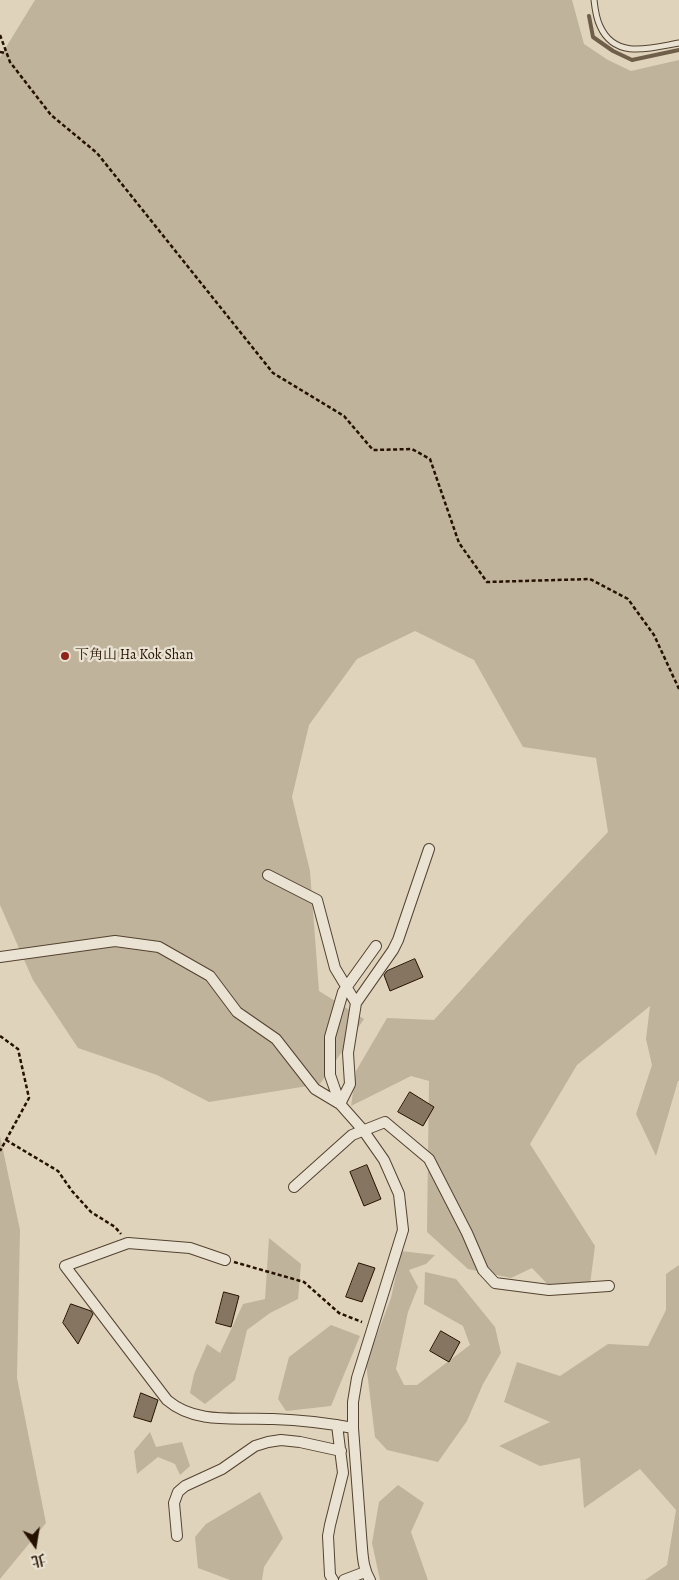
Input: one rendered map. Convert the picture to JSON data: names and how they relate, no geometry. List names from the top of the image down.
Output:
{
  "places": ["下角山 Ha Kok Shan"],
  "north": "bottom"
}
